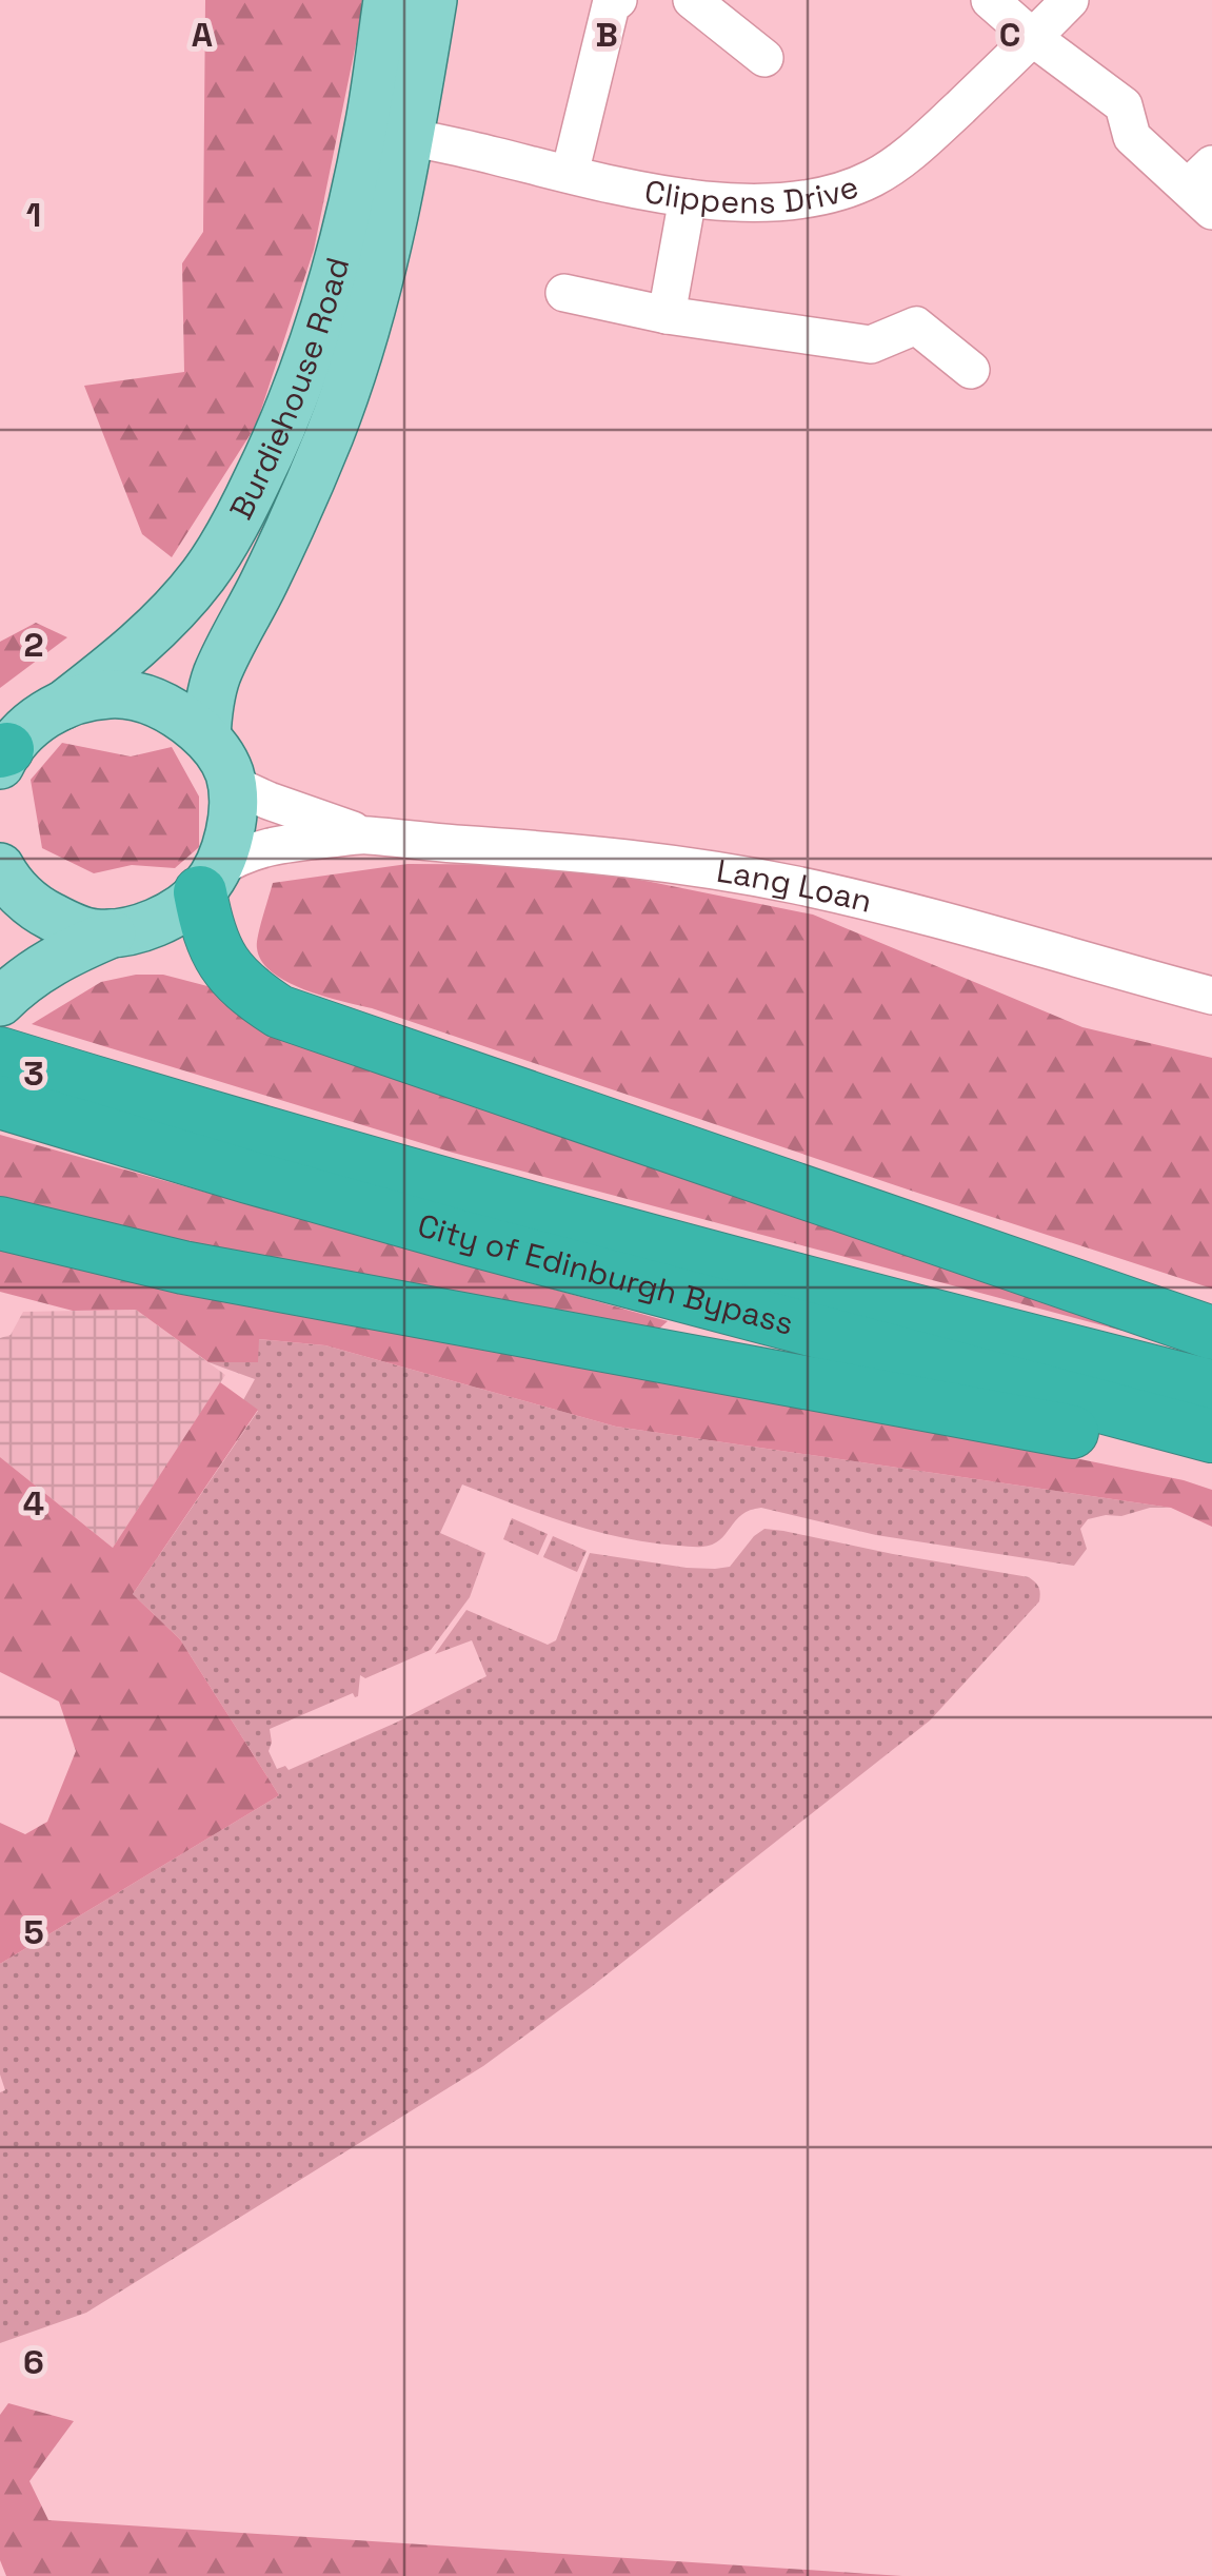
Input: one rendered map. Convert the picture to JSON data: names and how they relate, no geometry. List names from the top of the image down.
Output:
{
  "streets": {
    "highway": ["City of Edinburgh Bypass"],
    "main road": ["Burdiehouse Road"],
    "street": ["Clippens Drive", "Lang Loan"]
  },
  "crossings": [
    ["Clippens Drive", "Burdiehouse Road"]
  ],
  "grid": {
    "columns": ["A", "B", "C"],
    "rows": [
      "1",
      "2",
      "3",
      "4",
      "5",
      "6"
    ]
  }
}
